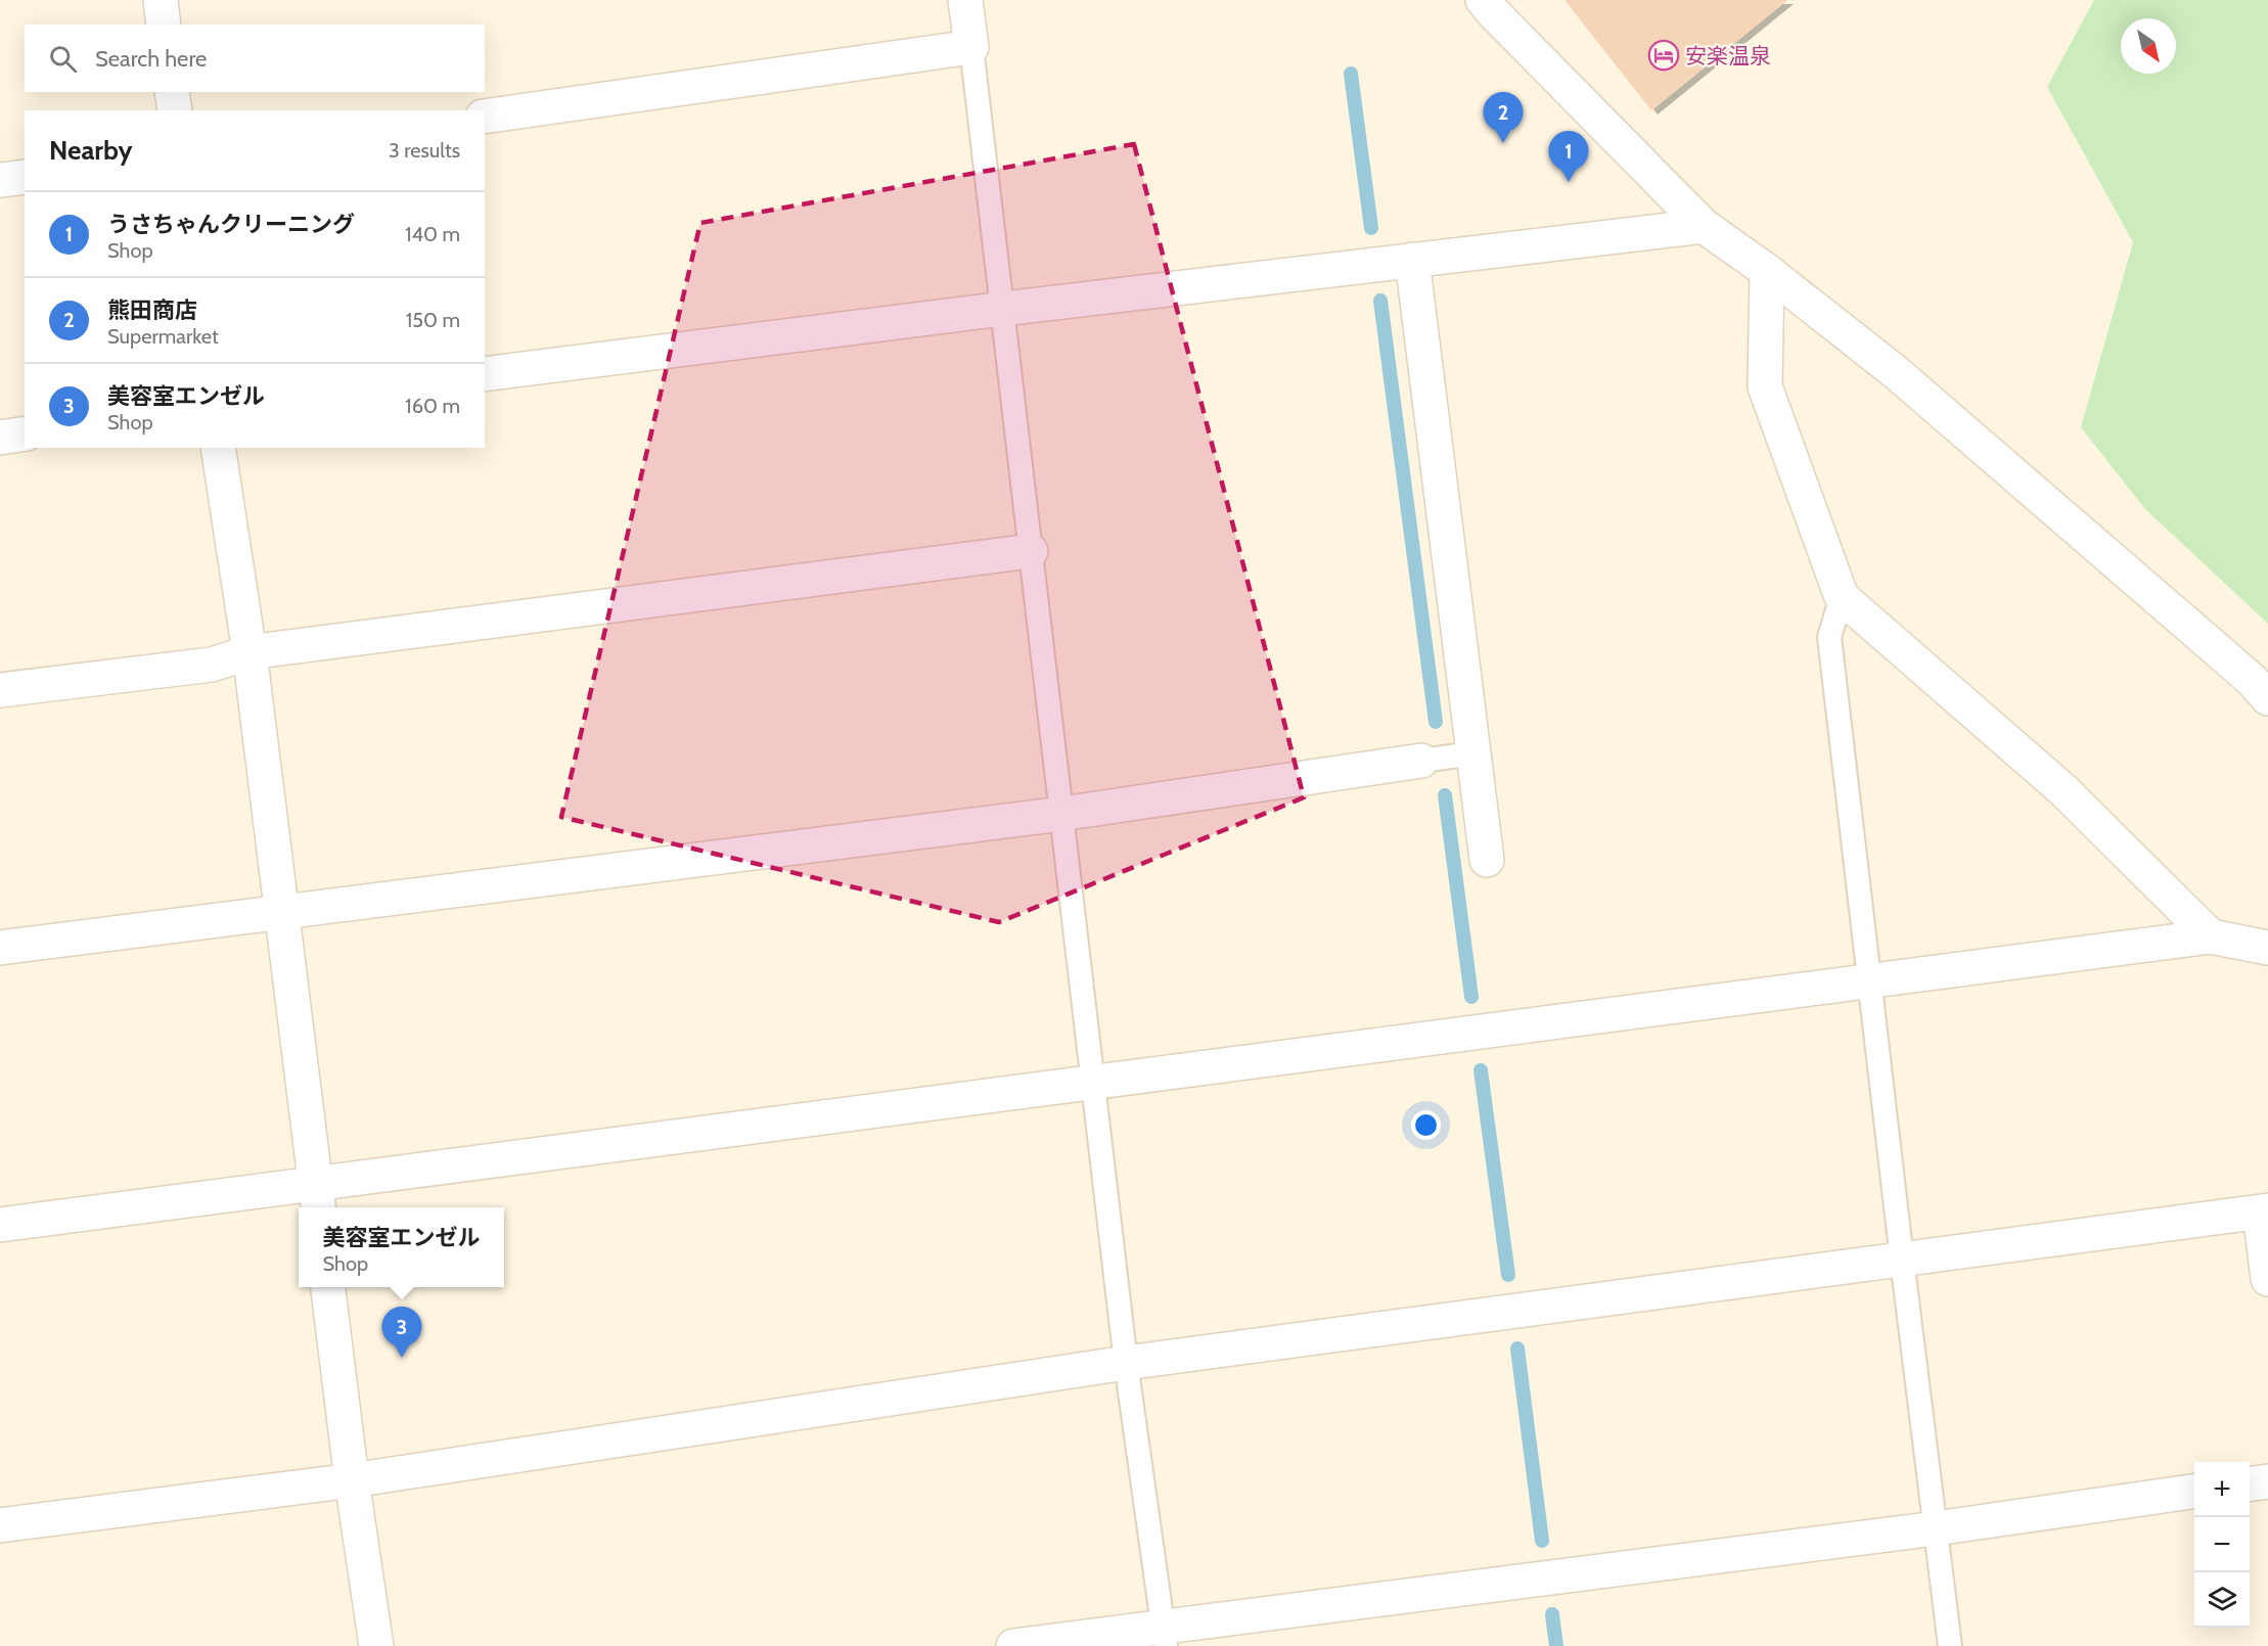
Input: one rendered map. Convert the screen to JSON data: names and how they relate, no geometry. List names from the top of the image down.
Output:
{
  "places": {
    "hotel": ["安楽温泉"]
  },
  "north": "bottom right",
  "page": {
    "search": "Search here",
    "pins": ["2", "1", "3"],
    "heading": ["Nearby", "3 results"],
    "list": [
      {
        "mark": "1",
        "name": "うさちゃんクリーニング",
        "note": "Shop",
        "value": "140 m"
      },
      {
        "mark": "2",
        "name": "熊田商店",
        "note": "Supermarket",
        "value": "150 m"
      },
      {
        "mark": "3",
        "name": "美容室エンゼル",
        "note": "Shop",
        "value": "160 m"
      }
    ],
    "popup": ["美容室エンゼル", "Shop"],
    "map_buttons": ["+", "−"]
  }
}
